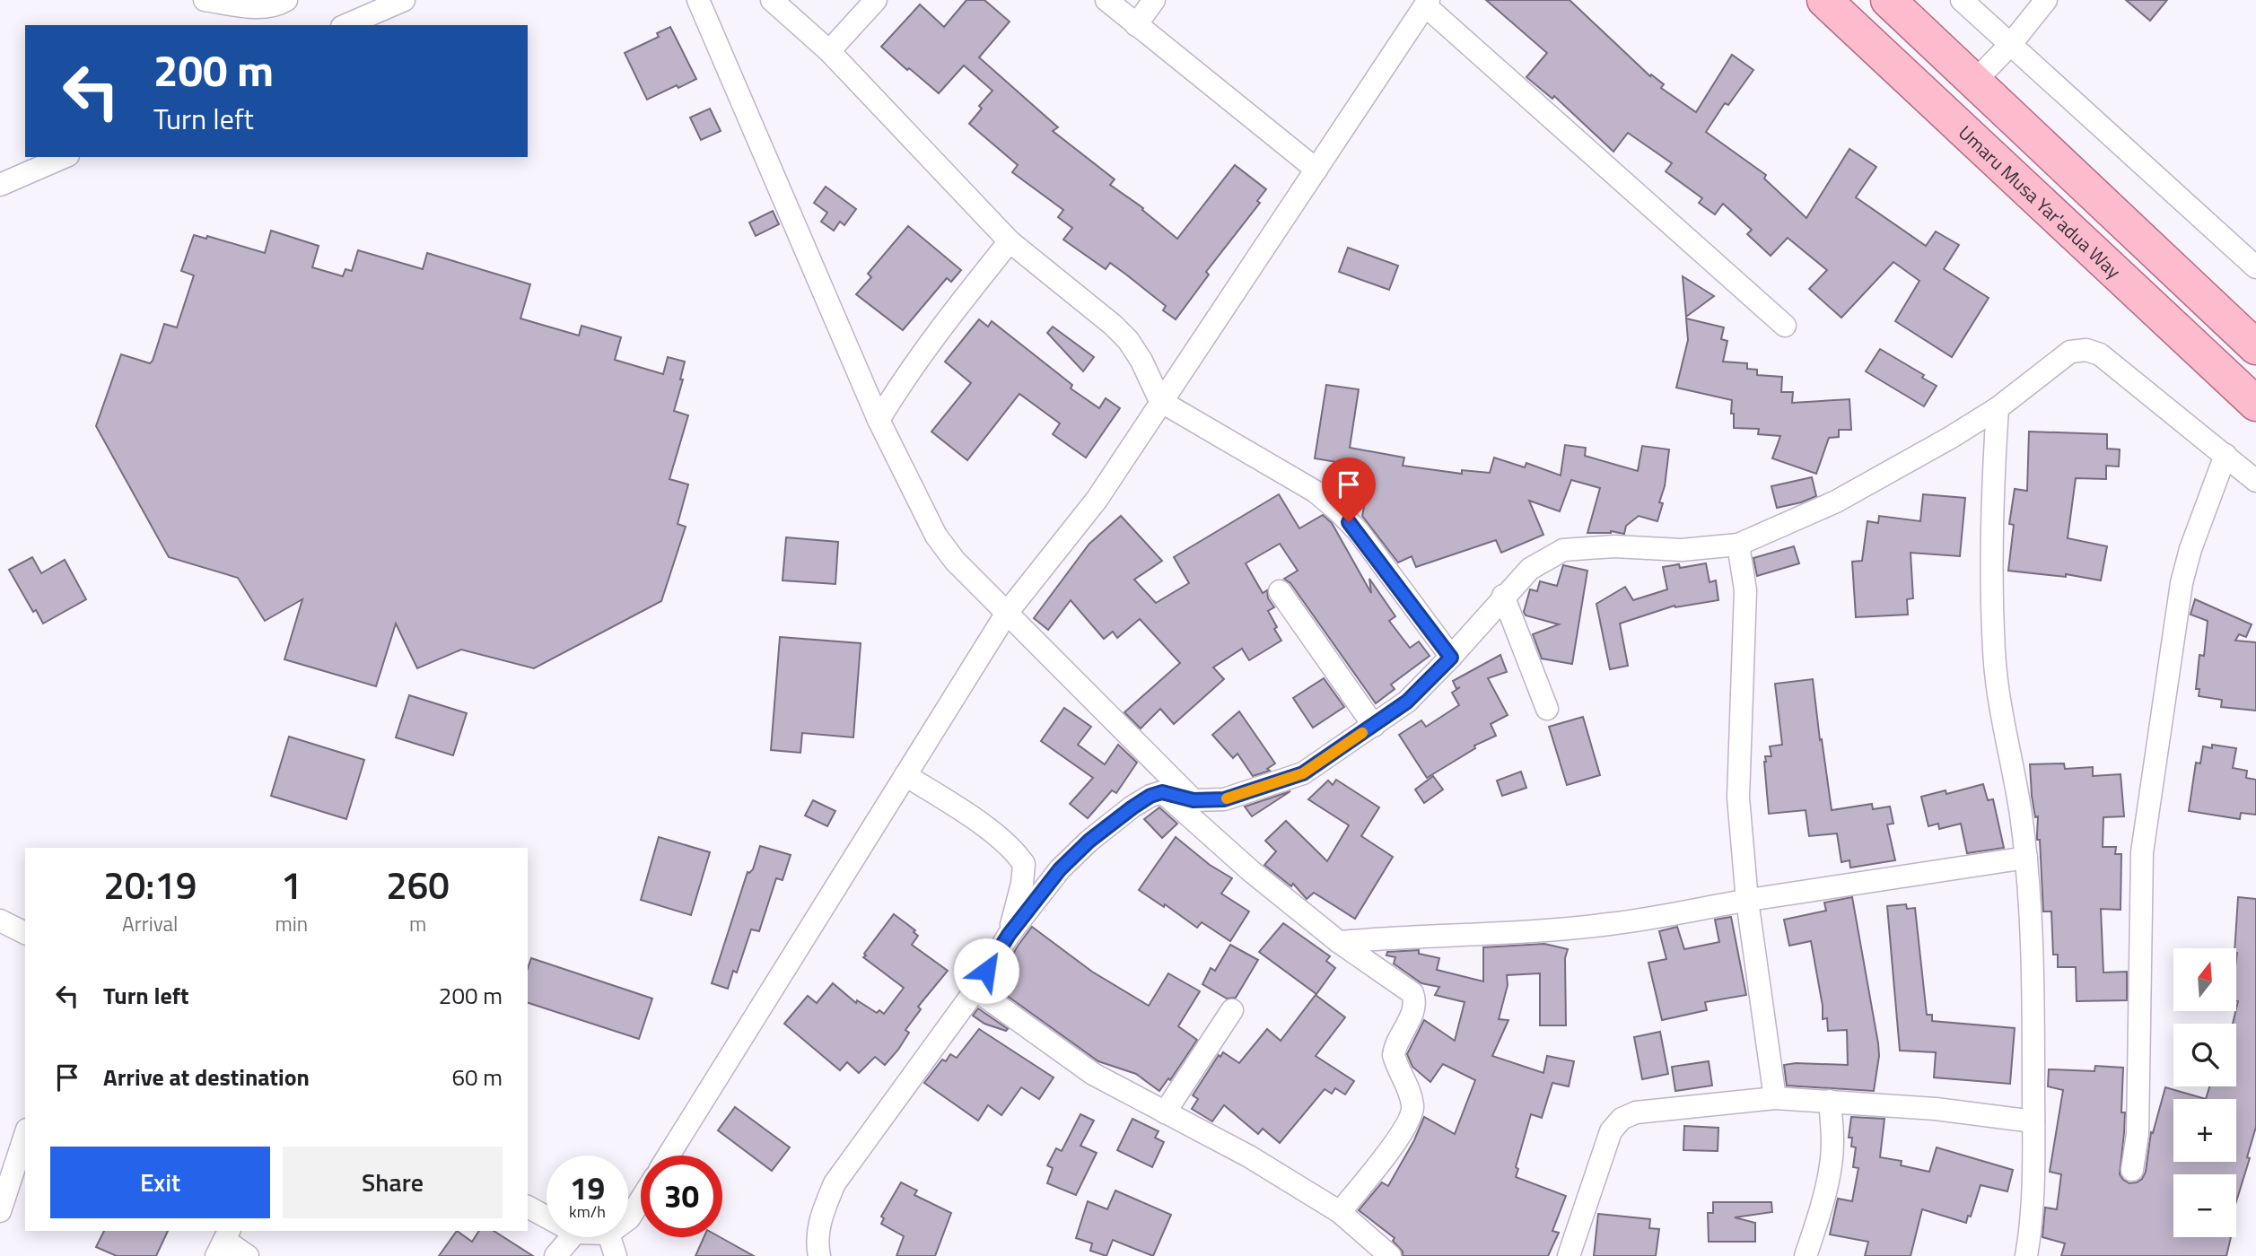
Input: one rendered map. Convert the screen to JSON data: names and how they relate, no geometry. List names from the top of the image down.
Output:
{
  "streets": {
    "main road": ["Umaru Musa Yar'adua Way"]
  },
  "north": "top",
  "page": {
    "turn": ["200 m", "Turn left"],
    "eta": [
      "20:19",
      "Arrival",
      "1",
      "min",
      "260",
      "m"
    ],
    "map_buttons": ["+", "−"],
    "list": [
      {
        "name": "Turn left",
        "value": "200 m"
      },
      {
        "name": "Arrive at destination",
        "value": "60 m"
      }
    ],
    "buttons": ["Exit", "Share"],
    "speed": "19 km/h",
    "limit": "30"
  }
}
